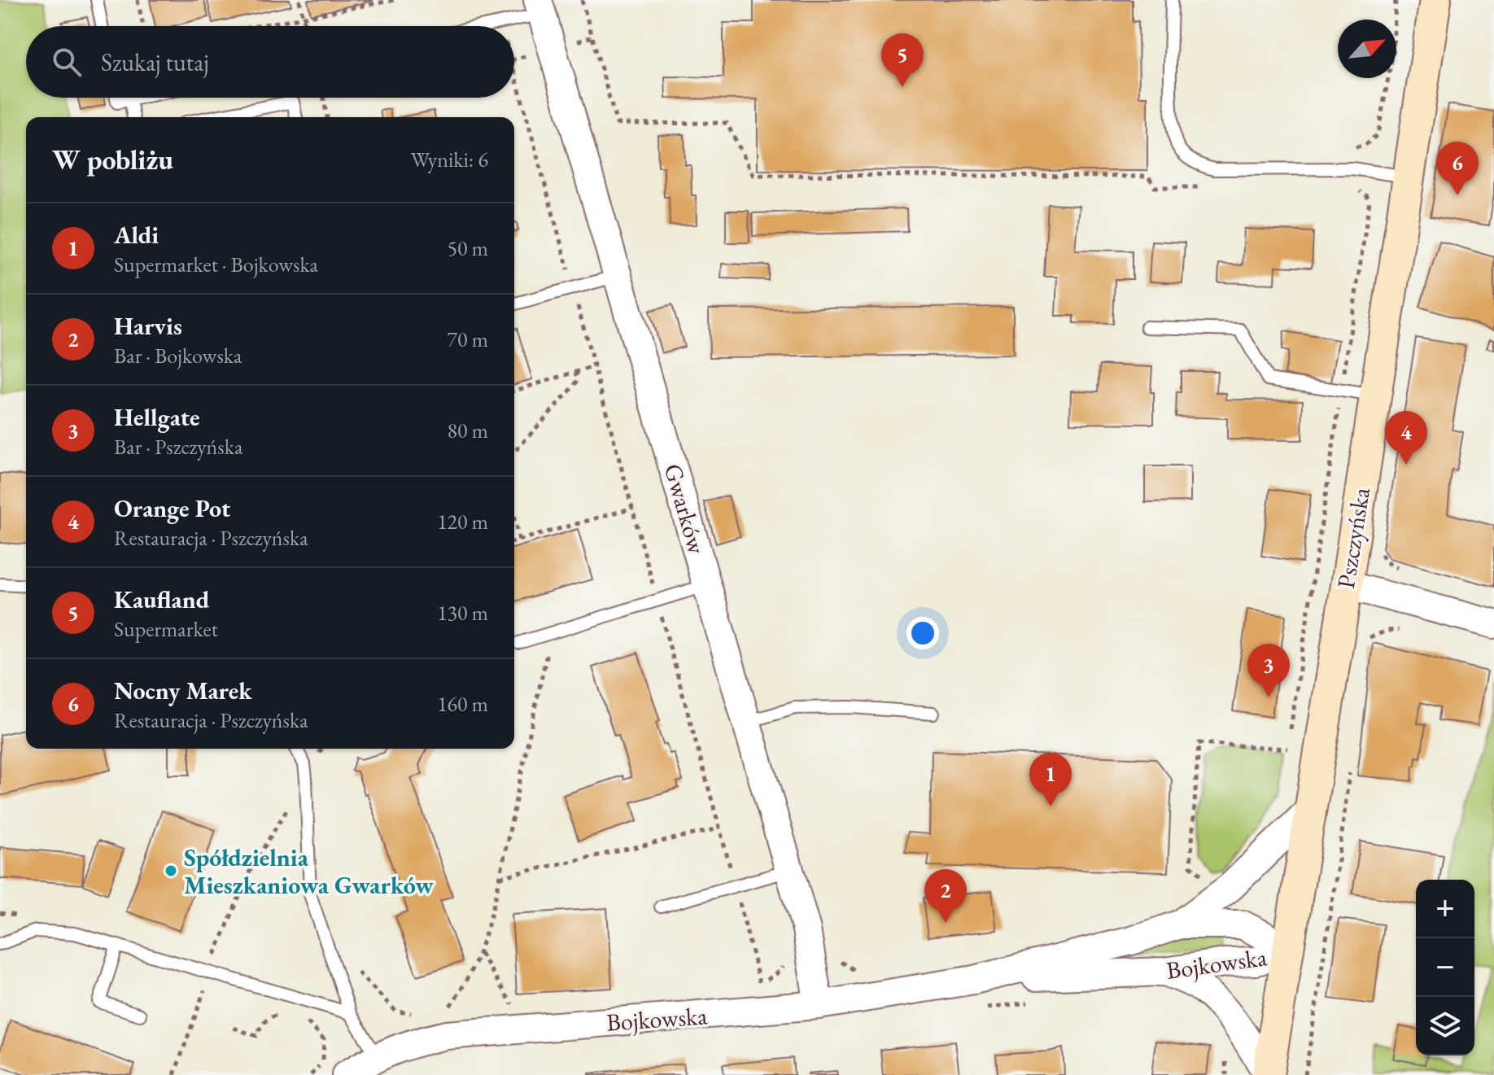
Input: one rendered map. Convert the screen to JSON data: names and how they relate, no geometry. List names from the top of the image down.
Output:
{
  "streets": {
    "main road": ["Pszczyńska"],
    "street": ["Gwarków", "Bojkowska"]
  },
  "crossings": [
    ["Gwarków", "Bojkowska"],
    ["Pszczyńska", "Bojkowska"]
  ],
  "places": ["Spółdzielnia Mieszkaniowa Gwarków"],
  "north": "top right",
  "page": {
    "search": "Szukaj tutaj",
    "pins": [
      "5",
      "6",
      "4",
      "3",
      "1",
      "2"
    ],
    "heading": ["W pobliżu", "Wyniki: 6"],
    "list": [
      {
        "mark": "1",
        "name": "Aldi",
        "note": "Supermarket · Bojkowska",
        "value": "50 m"
      },
      {
        "mark": "2",
        "name": "Harvis",
        "note": "Bar · Bojkowska",
        "value": "70 m"
      },
      {
        "mark": "3",
        "name": "Hellgate",
        "note": "Bar · Pszczyńska",
        "value": "80 m"
      },
      {
        "mark": "4",
        "name": "Orange Pot",
        "note": "Restauracja · Pszczyńska",
        "value": "120 m"
      },
      {
        "mark": "5",
        "name": "Kaufland",
        "note": "Supermarket",
        "value": "130 m"
      },
      {
        "mark": "6",
        "name": "Nocny Marek",
        "note": "Restauracja · Pszczyńska",
        "value": "160 m"
      }
    ],
    "map_buttons": ["+", "−"]
  }
}
